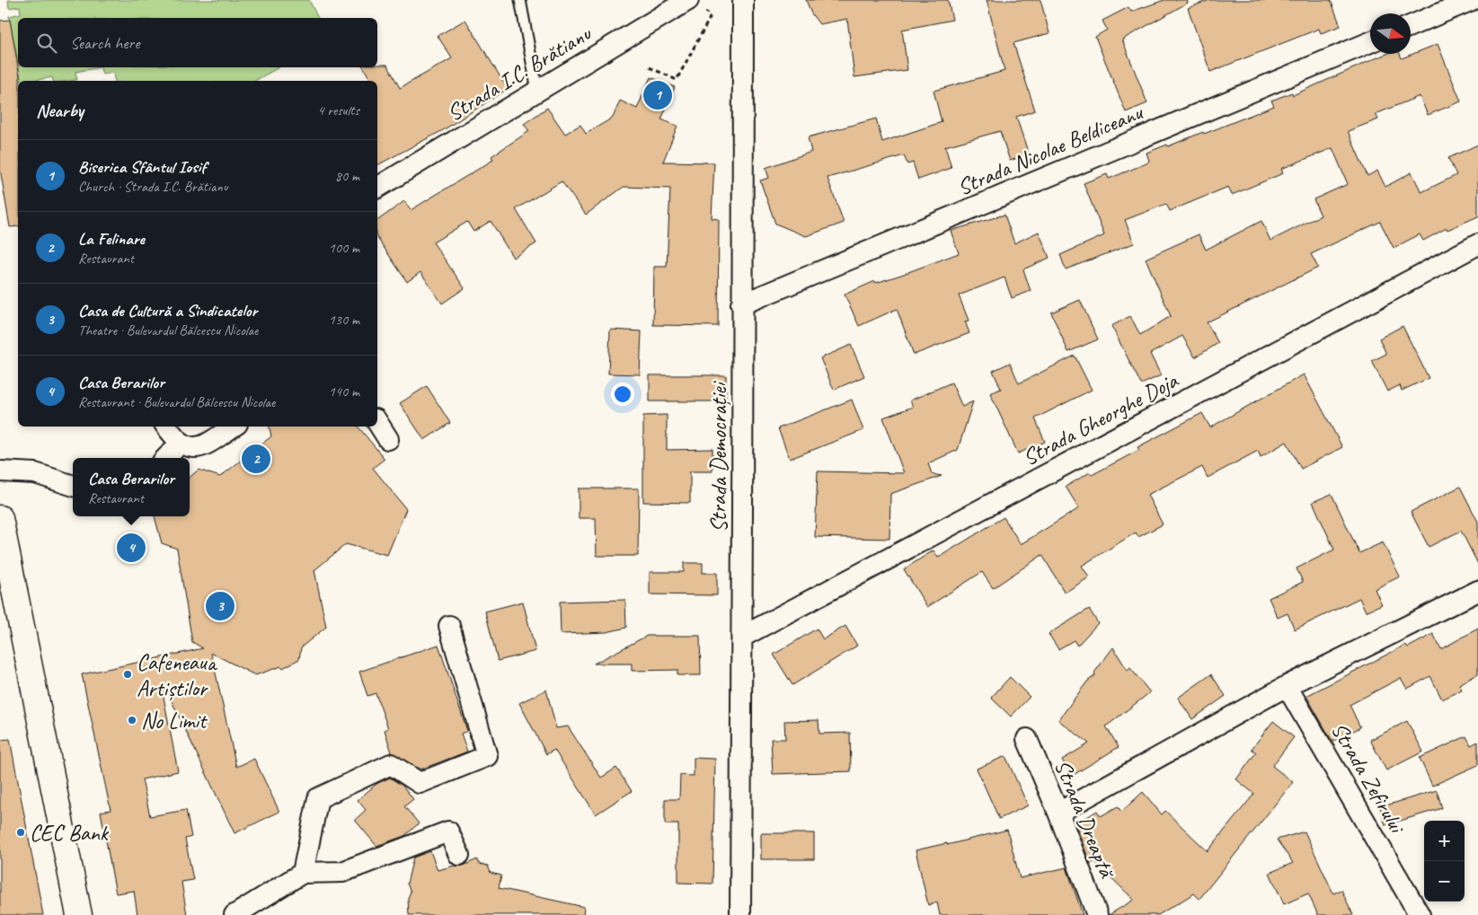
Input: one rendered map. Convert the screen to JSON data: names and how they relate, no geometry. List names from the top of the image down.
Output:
{
  "streets": {
    "street": [
      "Strada I.C. Brătianu",
      "Strada Nicolae Beldiceanu",
      "Strada Gheorghe Doja",
      "Strada Democrației",
      "Strada Zefirului",
      "Strada Dreaptă"
    ]
  },
  "crossings": [
    ["Strada Nicolae Beldiceanu", "Strada Democrației"],
    ["Strada Gheorghe Doja", "Strada Democrației"]
  ],
  "places": ["Cafeneaua Artiștilor", "No Limit", "CEC Bank"],
  "north": "right",
  "page": {
    "search": "Search here",
    "pins": [
      "1",
      "2",
      "4",
      "3"
    ],
    "heading": ["Nearby", "4 results"],
    "list": [
      {
        "mark": "1",
        "name": "Biserica Sfântul Iosif",
        "note": "Church · Strada I.C. Brătianu",
        "value": "80 m"
      },
      {
        "mark": "2",
        "name": "La Felinare",
        "note": "Restaurant",
        "value": "100 m"
      },
      {
        "mark": "3",
        "name": "Casa de Cultură a Sindicatelor",
        "note": "Theatre · Bulevardul Bălcescu Nicolae",
        "value": "130 m"
      },
      {
        "mark": "4",
        "name": "Casa Berarilor",
        "note": "Restaurant · Bulevardul Bălcescu Nicolae",
        "value": "140 m"
      }
    ],
    "popup": ["Casa Berarilor", "Restaurant"],
    "map_buttons": ["+", "−"]
  }
}
